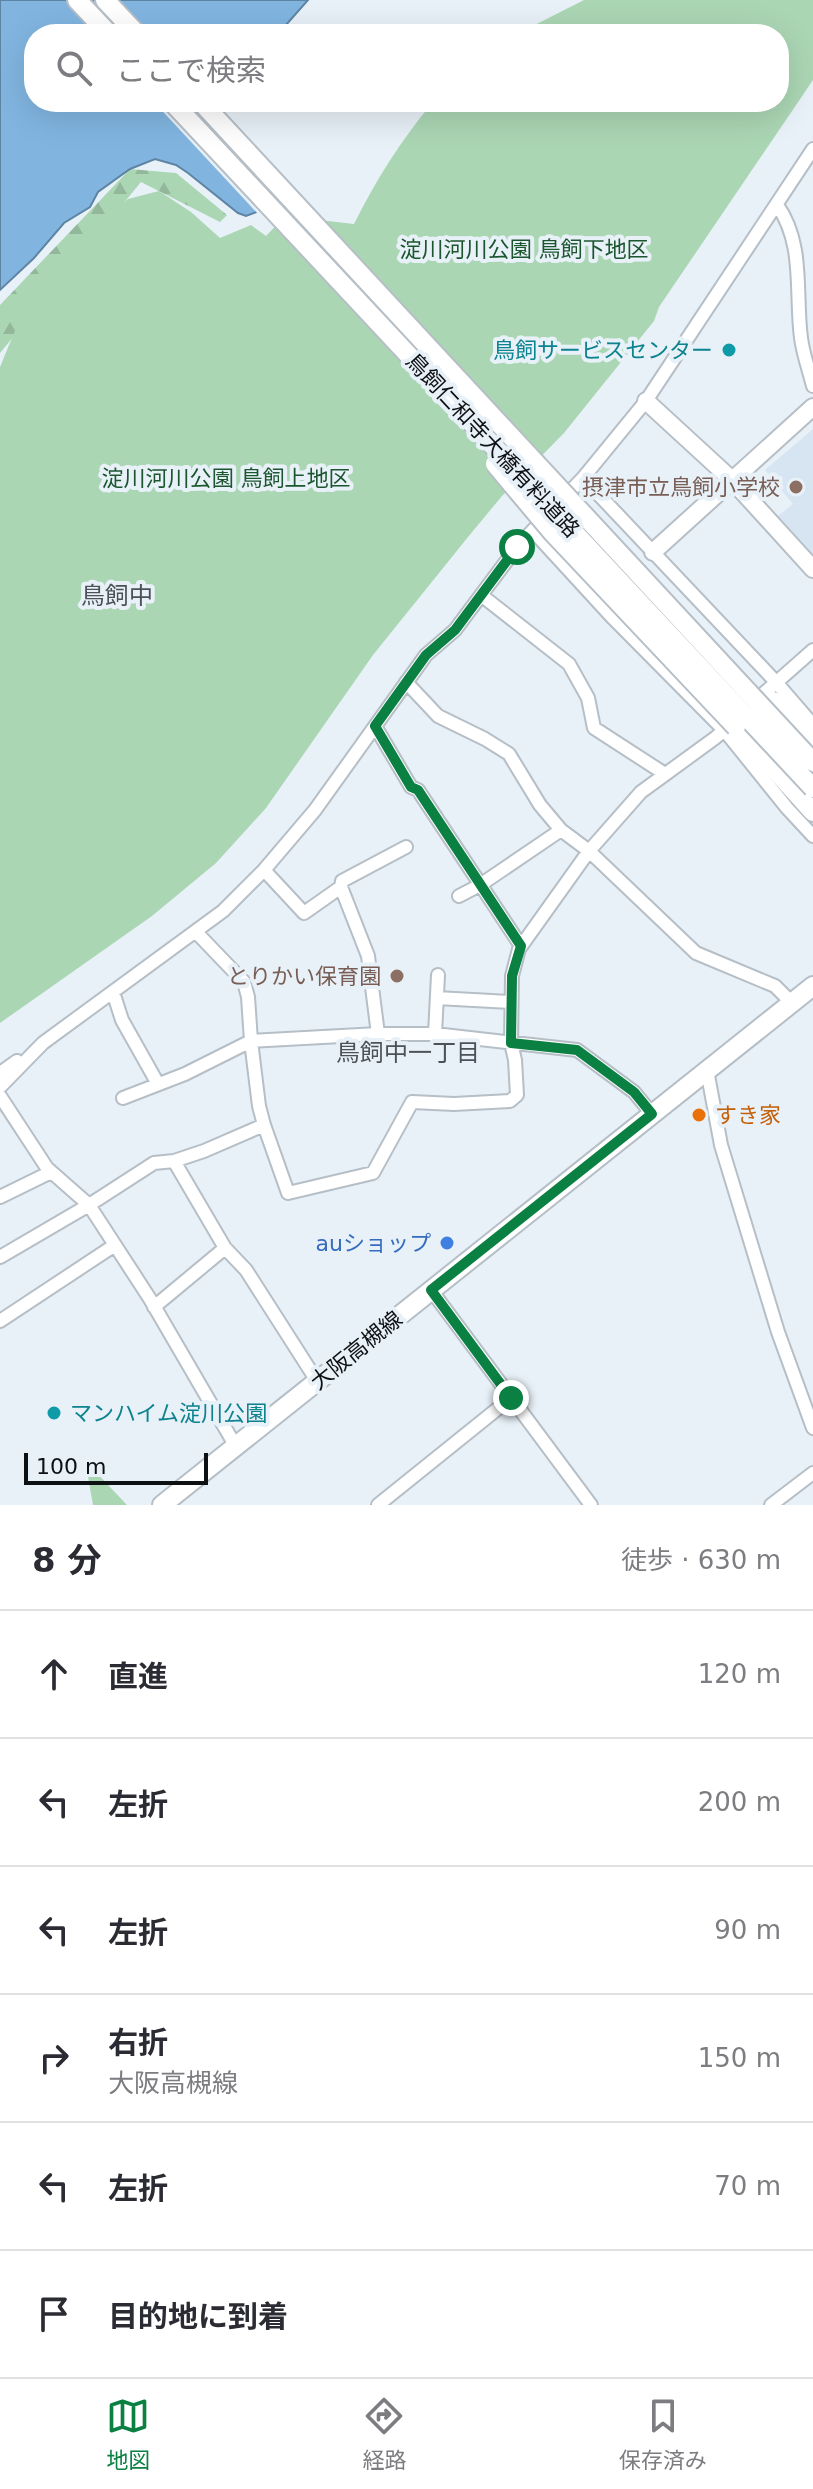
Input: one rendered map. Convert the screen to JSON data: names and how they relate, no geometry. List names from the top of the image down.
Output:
{
  "streets": {
    "main road": ["鳥飼仁和寺大橋有料道路", "大阪高槻線"]
  },
  "districts": ["鳥飼中", "鳥飼中一丁目"],
  "parks": ["淀川河川公園 鳥飼下地区", "淀川河川公園 鳥飼上地区"],
  "places": [
    "鳥飼サービスセンター",
    "摂津市立鳥飼小学校",
    "とりかい保育園",
    "すき家",
    "auショップ",
    "マンハイム淀川公園"
  ],
  "scale_bar": "100 m",
  "page": {
    "search": "ここで検索",
    "scale": "100 m",
    "heading": ["8 分", "徒歩 · 630 m"],
    "list": [
      ["直進", "120 m"],
      ["左折", "200 m"],
      ["左折", "90 m"],
      ["右折", "大阪高槻線", "150 m"],
      ["左折", "70 m"],
      "目的地に到着"
    ],
    "nav": ["地図", "経路", "保存済み"]
  }
}
